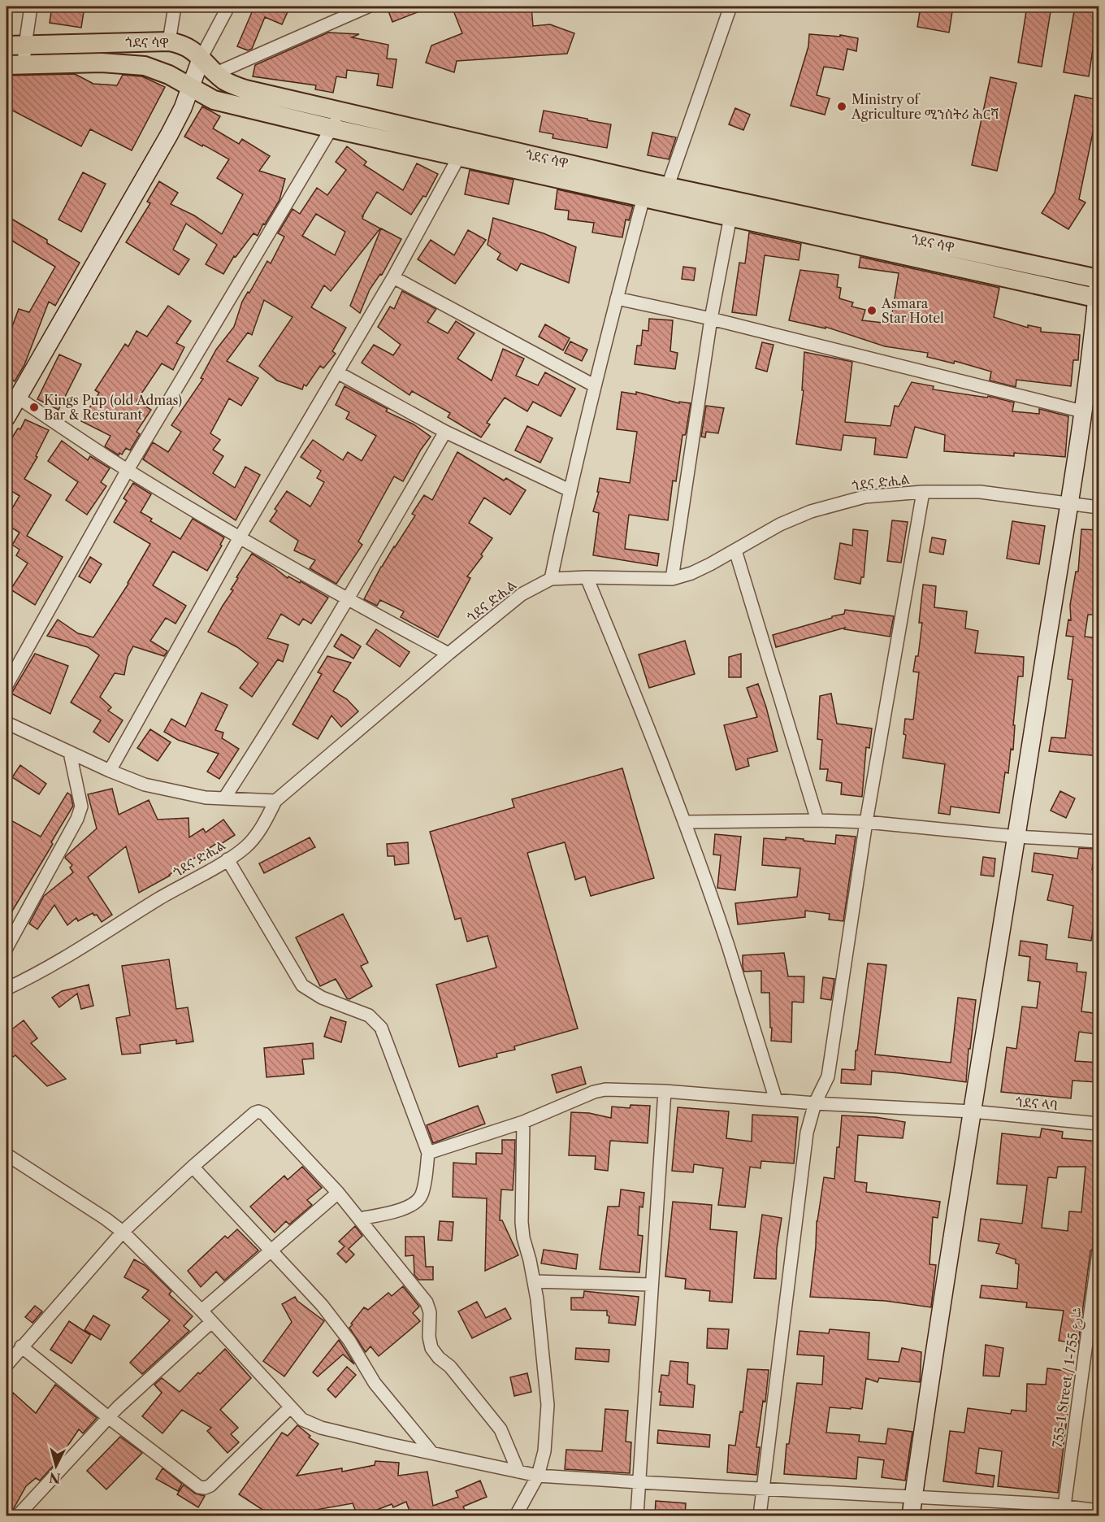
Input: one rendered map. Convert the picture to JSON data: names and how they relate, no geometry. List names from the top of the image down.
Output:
{
  "streets": {
    "main road": ["ጎደና ሳዋ"],
    "street": ["ጎደና ድሒል", "ጎደና ላባ", "755-1 Street / شارع 755-1"]
  },
  "places": ["Ministry of Agriculture ሚንስትሪ ሕርሻ", "Asmara Star Hotel", "Kings Pup (old Admas) Bar & Resturant"],
  "north": "bottom"
}
